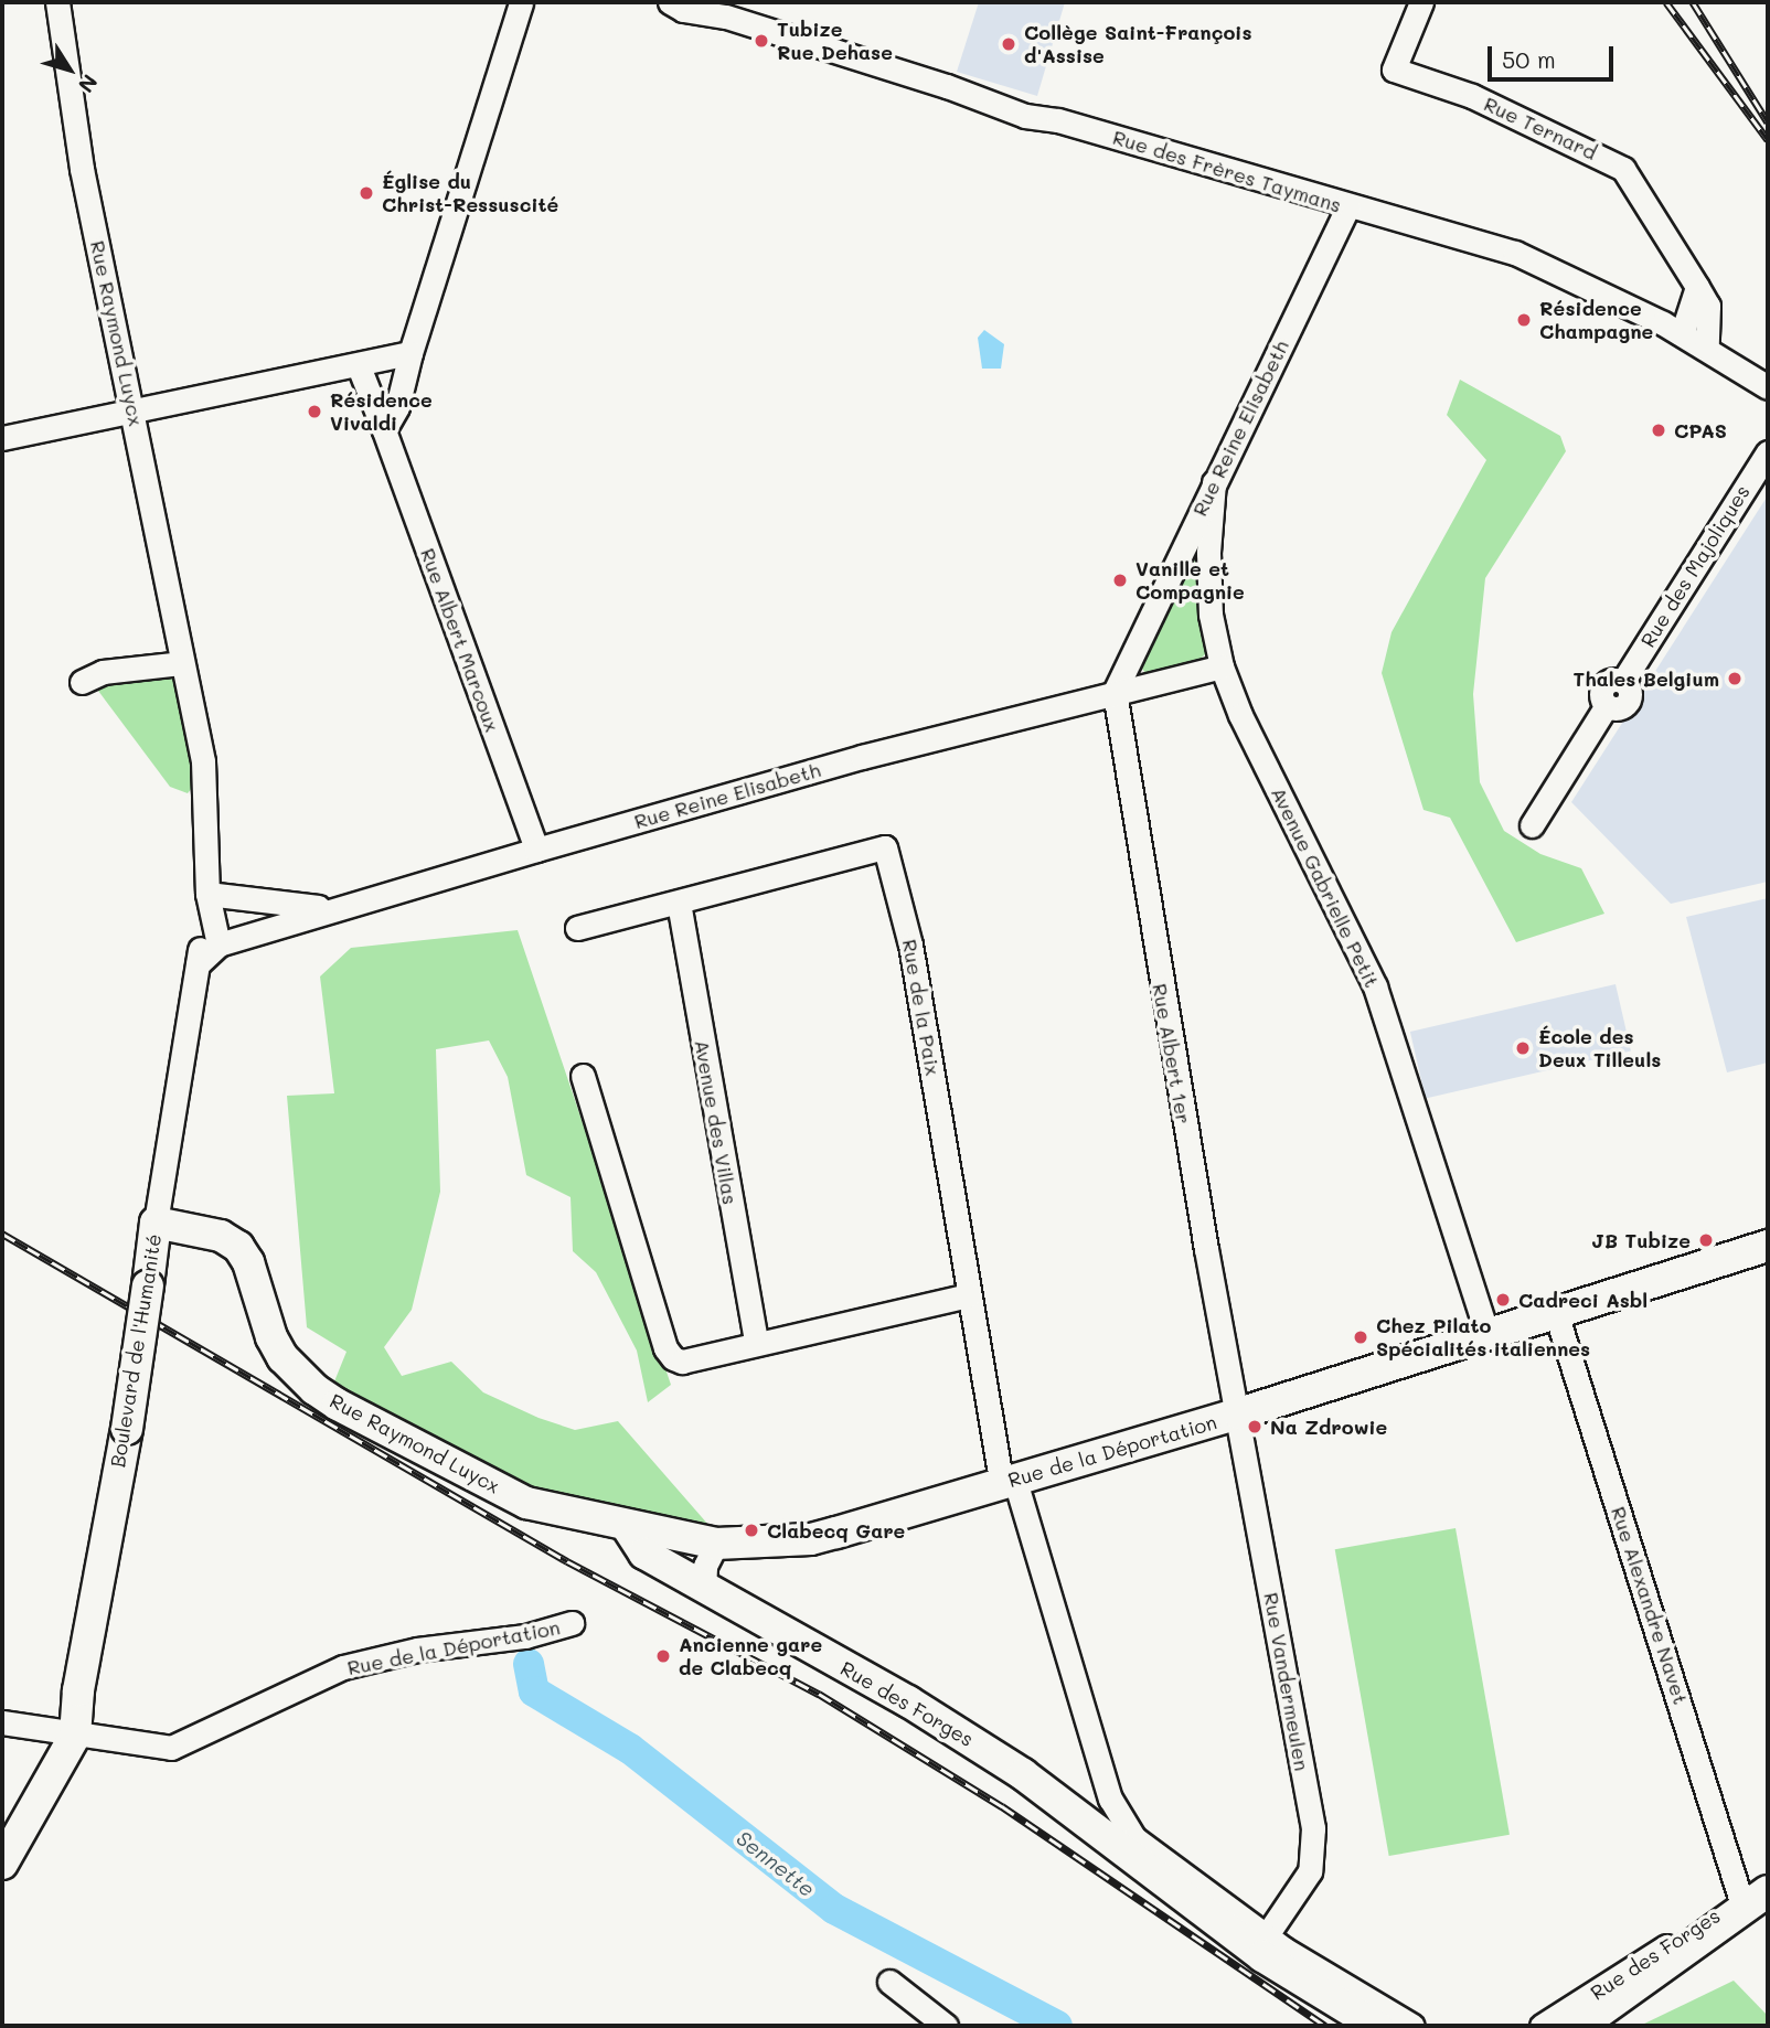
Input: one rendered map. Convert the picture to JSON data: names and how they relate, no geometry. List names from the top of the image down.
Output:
{
  "streets": {
    "main road": [
      "Rue Raymond Luycx",
      "Boulevard de l'Humanité",
      "Rue de la Déportation",
      "Rue des Forges"
    ],
    "street": [
      "Rue Ternard",
      "Rue des Frères Taymans",
      "Rue Reine Elisabeth",
      "Rue des Majoliques",
      "Rue Albert Marcoux",
      "Avenue Gabrielle Petit",
      "Rue de la Paix",
      "Rue Albert 1er",
      "Avenue des Villas",
      "Rue Alexandre Navet",
      "Rue Vandermeulen"
    ]
  },
  "crossings": [
    ["Rue Ternard", "Rue des Frères Taymans"],
    ["Rue des Frères Taymans", "Rue Reine Elisabeth"],
    ["Rue Raymond Luycx", "Rue Reine Elisabeth"],
    ["Rue Raymond Luycx", "Boulevard de l'Humanité"],
    ["Rue Raymond Luycx", "Rue de la Déportation"],
    ["Rue Raymond Luycx", "Rue des Forges"],
    ["Rue Reine Elisabeth", "Rue Albert Marcoux"],
    ["Rue Reine Elisabeth", "Avenue Gabrielle Petit"],
    ["Rue Reine Elisabeth", "Rue Albert 1er"],
    ["Avenue Gabrielle Petit", "Rue de la Déportation"],
    ["Rue de la Paix", "Avenue des Villas"],
    ["Rue de la Paix", "Rue de la Déportation"],
    ["Rue Albert 1er", "Rue de la Déportation"],
    ["Rue Albert 1er", "Rue Vandermeulen"],
    ["Boulevard de l'Humanité", "Rue de la Déportation"],
    ["Rue de la Déportation", "Rue Alexandre Navet"],
    ["Rue de la Déportation", "Rue Vandermeulen"],
    ["Rue Alexandre Navet", "Rue des Forges"]
  ],
  "water": ["Sennette"],
  "places": [
    "Tubize Rue Dehase",
    "Collège Saint-François d'Assise",
    "Église du Christ-Ressuscité",
    "Résidence Champagne",
    "Résidence Vivaldi",
    "CPAS",
    "Vanille et Compagnie",
    "Thales Belgium",
    "École des Deux Tilleuls",
    "JB Tubize",
    "Cadreci Asbl",
    "Chez Pilato Spécialités italiennes",
    "Na Zdrowie",
    "Clabecq Gare",
    "Ancienne gare de Clabecq"
  ],
  "scale_bar": "50 m",
  "north": "bottom right"
}
